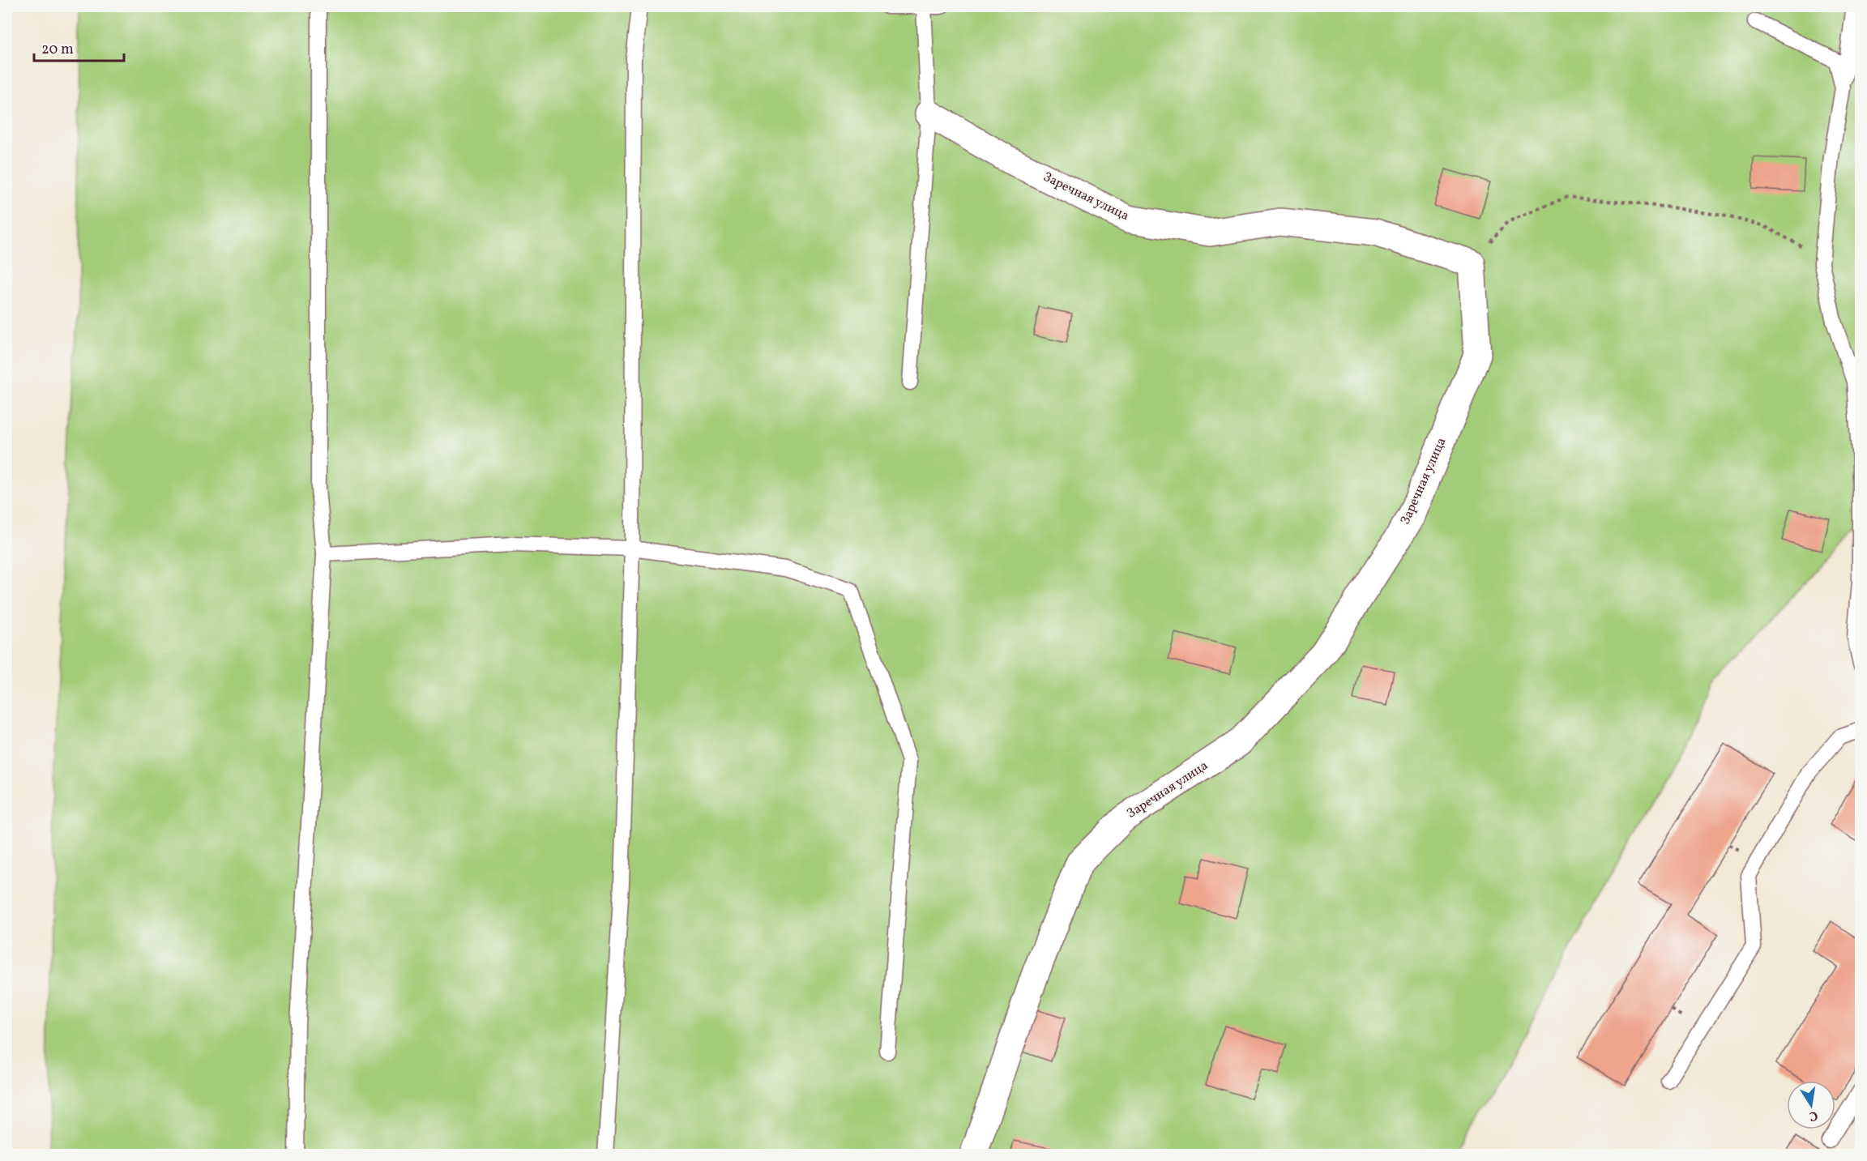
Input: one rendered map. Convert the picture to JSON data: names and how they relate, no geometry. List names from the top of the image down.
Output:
{
  "streets": {
    "street": ["Заречная улица"]
  },
  "scale_bar": "20 m",
  "north": "bottom"
}
